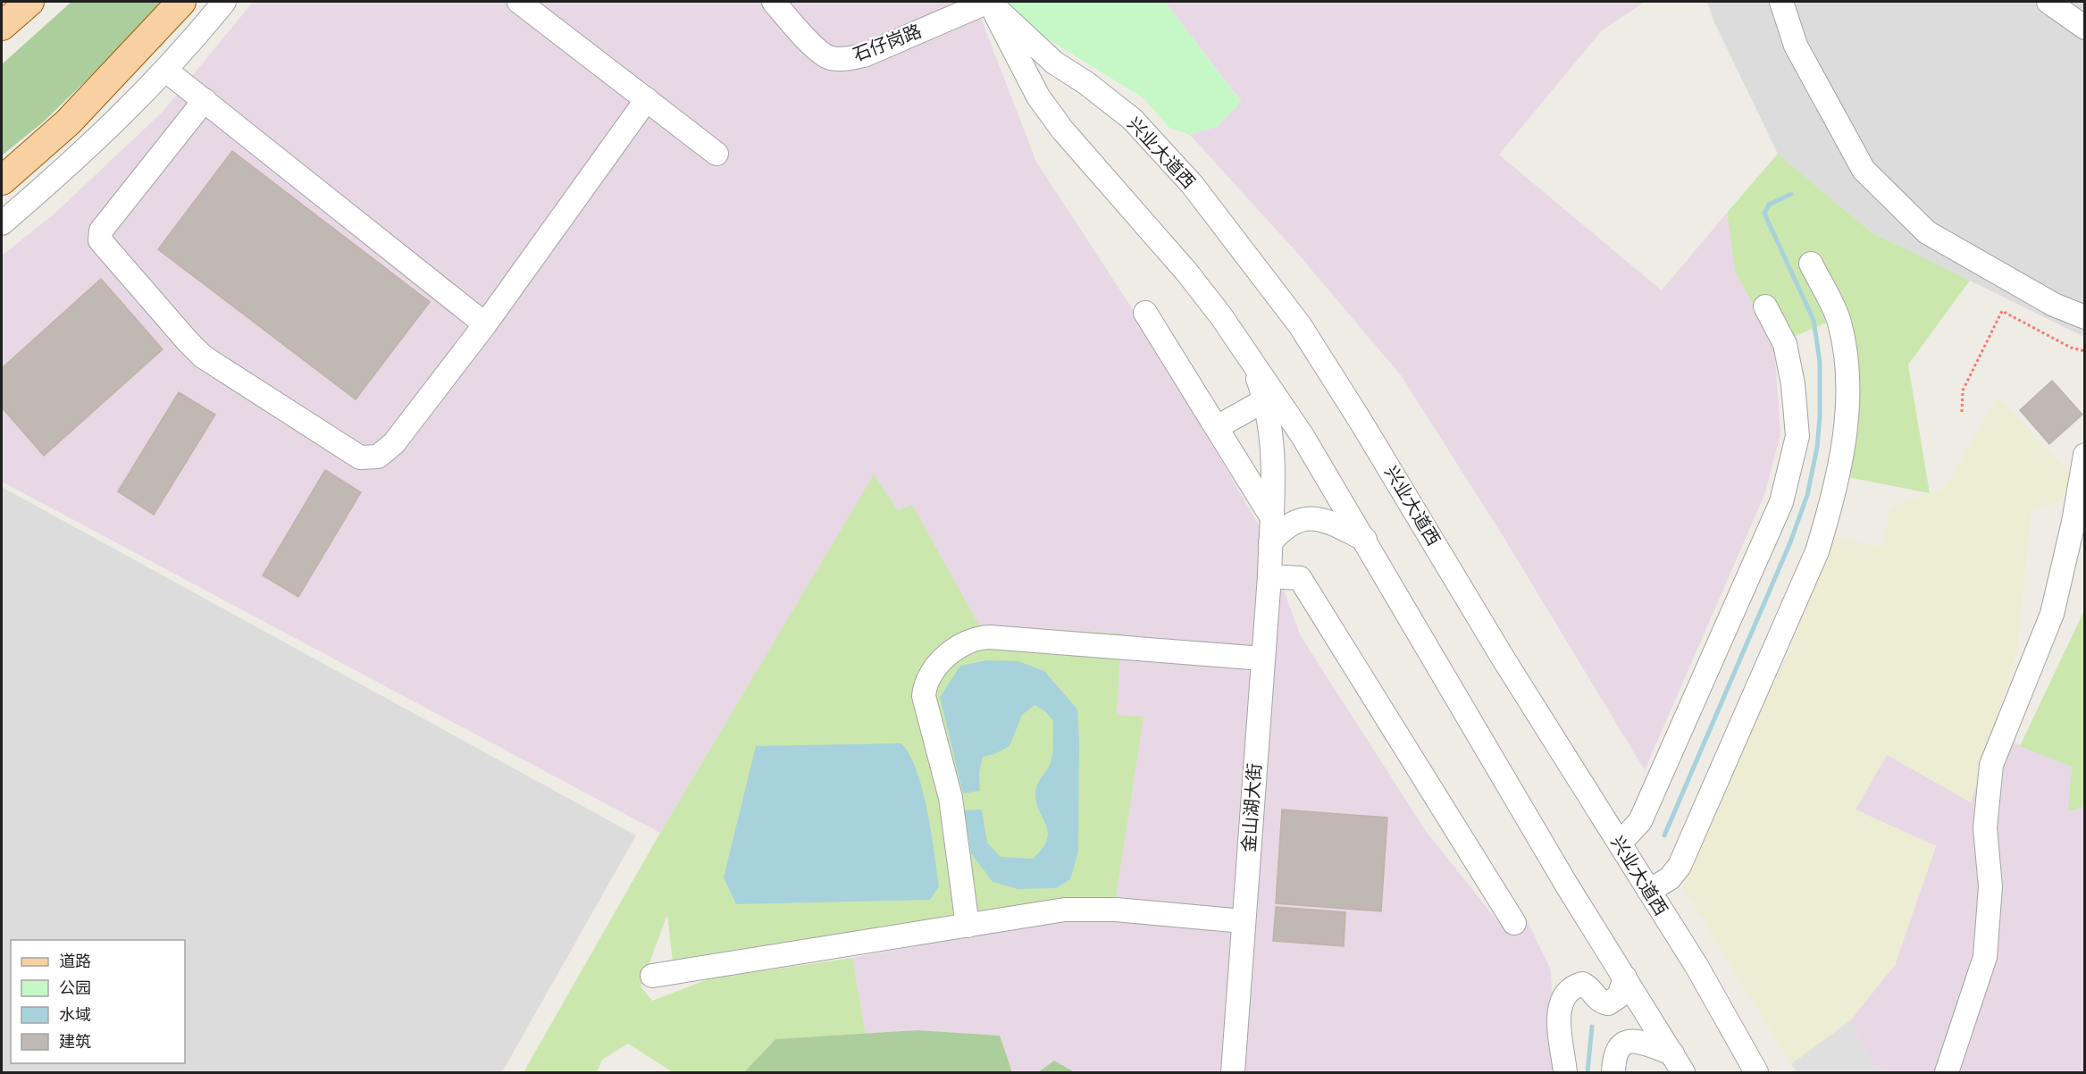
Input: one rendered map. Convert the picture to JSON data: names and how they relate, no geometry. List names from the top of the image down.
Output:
{
  "streets": {
    "street": ["石仔岗路", "兴业大道西", "金山湖大街"]
  },
  "crossings": [
    ["石仔岗路", "兴业大道西"]
  ],
  "legend": [
    "道路",
    "公园",
    "水域",
    "建筑"
  ]
}
